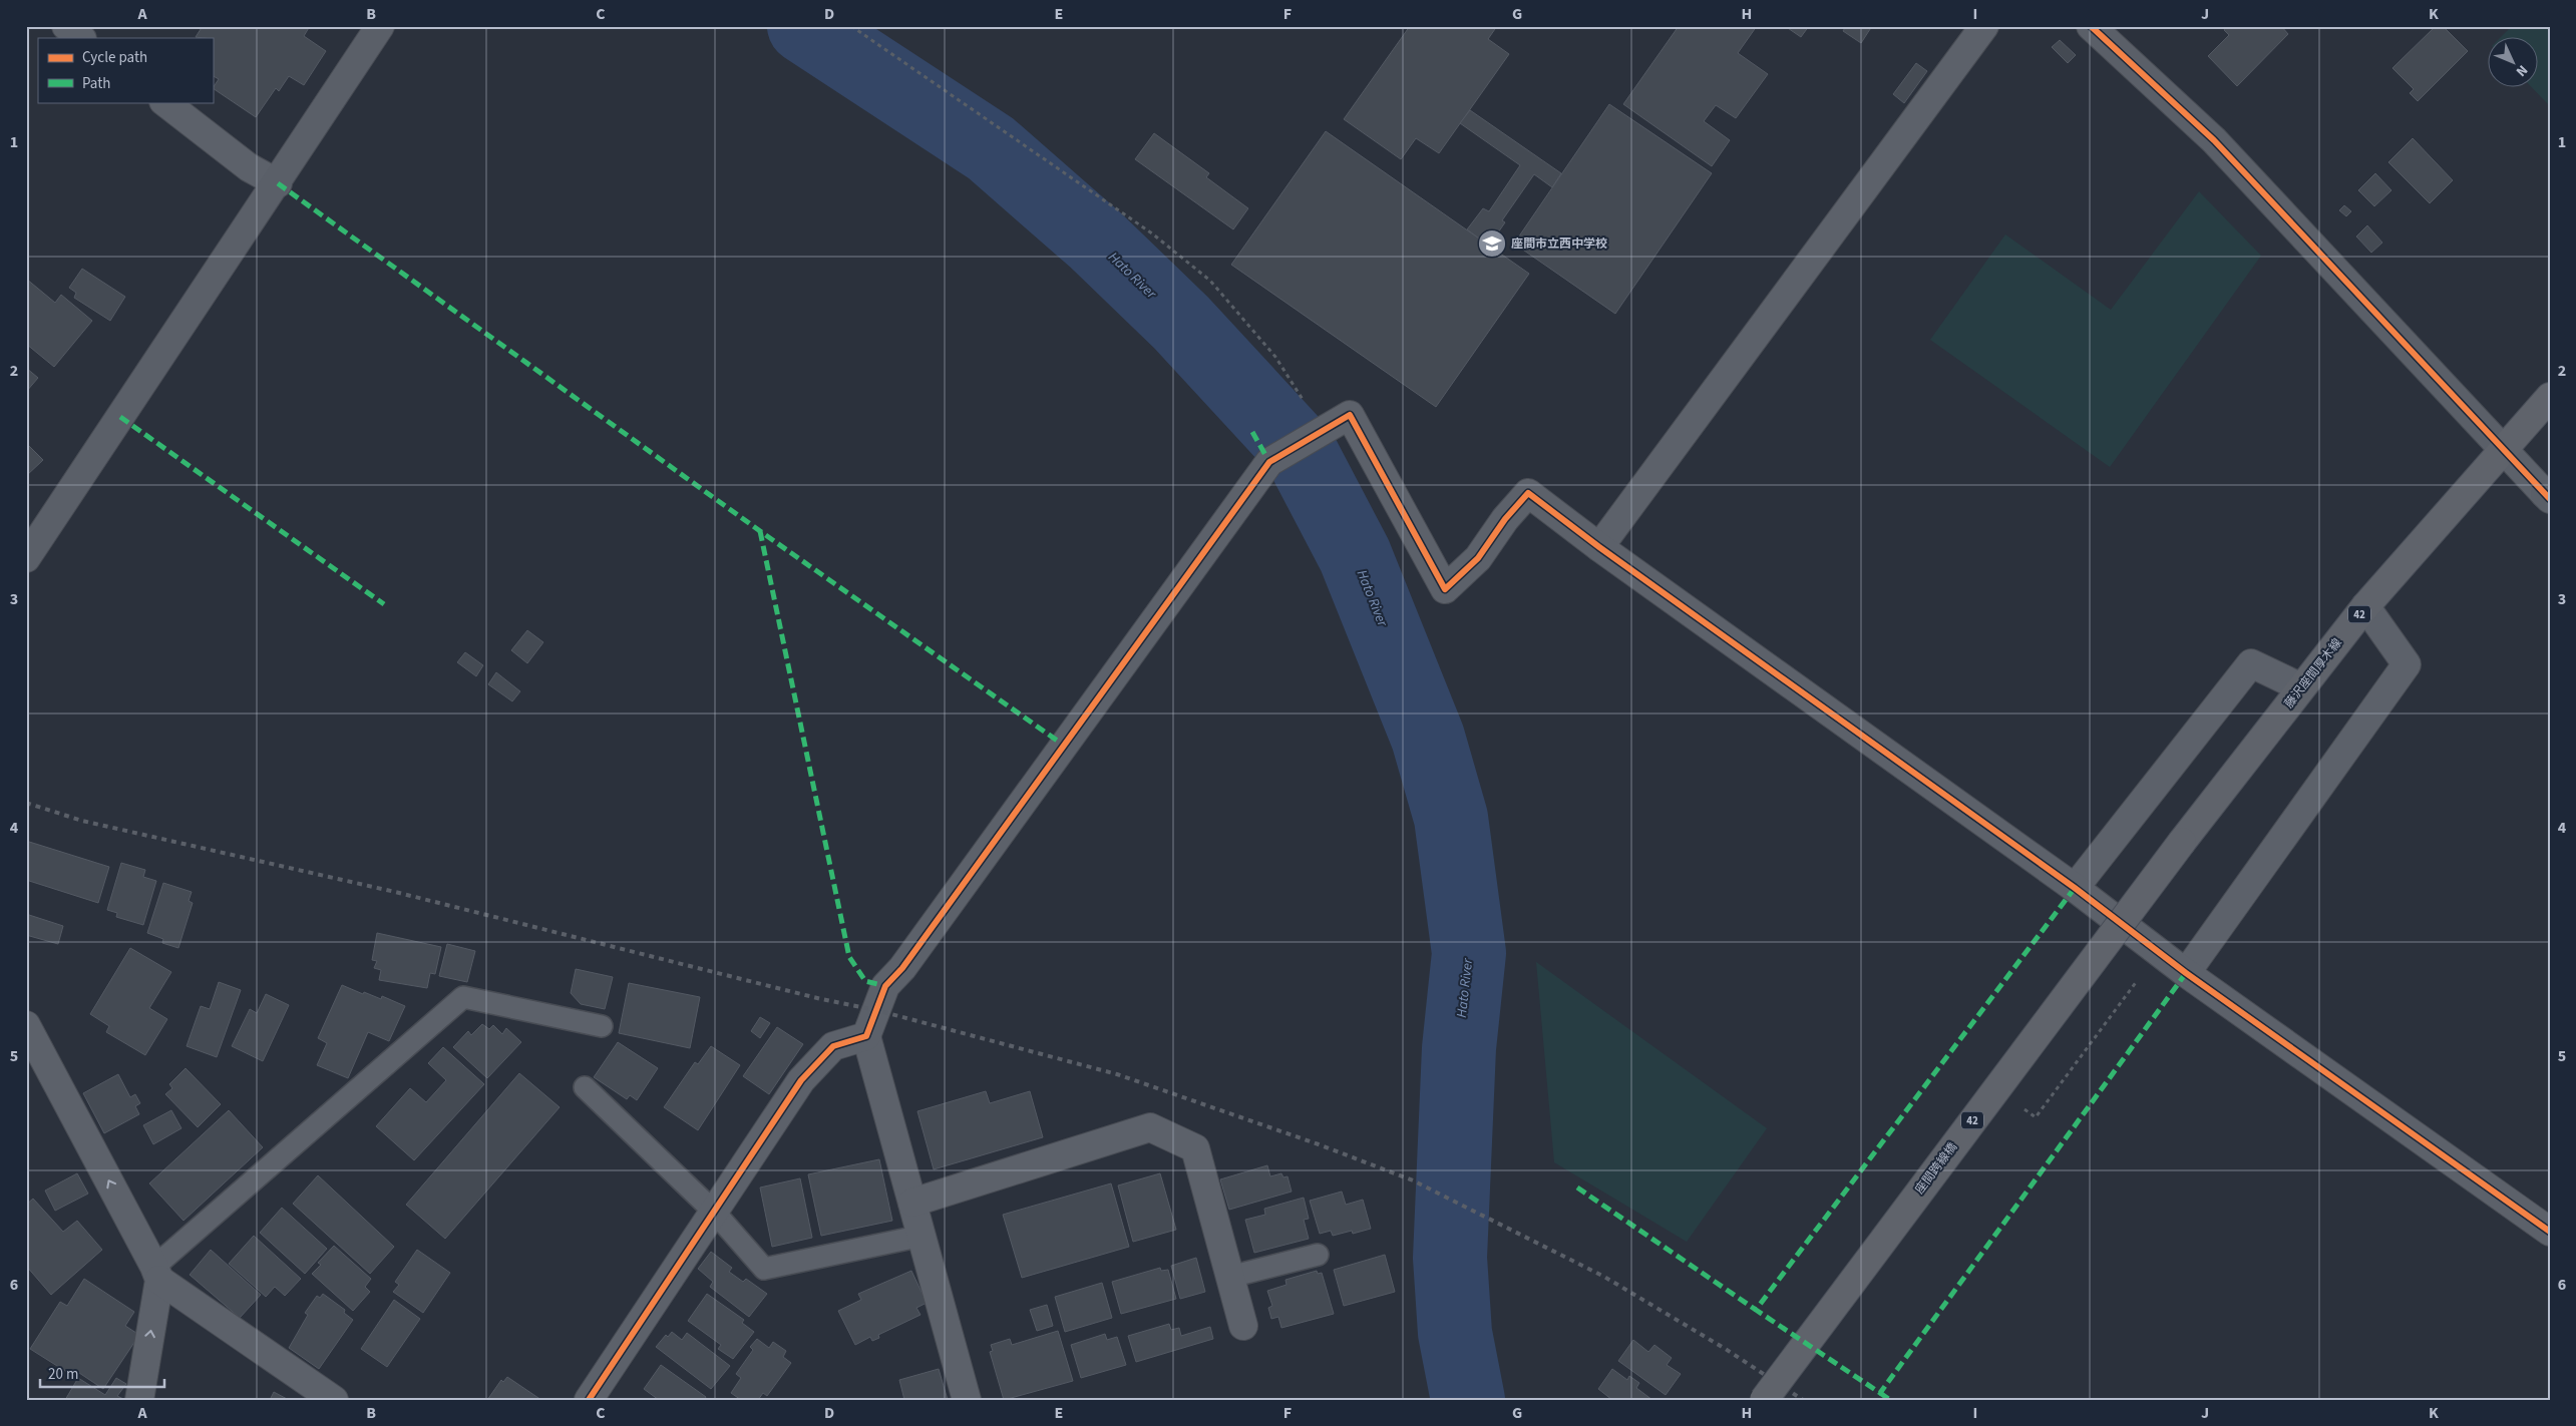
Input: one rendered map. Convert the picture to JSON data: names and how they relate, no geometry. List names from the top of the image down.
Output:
{
  "streets": {
    "main road": ["42", "藤沢座間厚木線", "座間跨線橋"]
  },
  "crossings": [
    ["藤沢座間厚木線", "座間跨線橋"]
  ],
  "water": ["Hato River"],
  "places": {
    "school or university": ["座間市立西中学校"]
  },
  "legend": ["Cycle path", "Path"],
  "scale_bar": "20 m",
  "north": "bottom right",
  "grid": {
    "columns": [
      "A",
      "B",
      "C",
      "D",
      "E",
      "F",
      "G",
      "H",
      "I",
      "J",
      "K"
    ],
    "rows": [
      "1",
      "2",
      "3",
      "4",
      "5",
      "6"
    ]
  }
}
